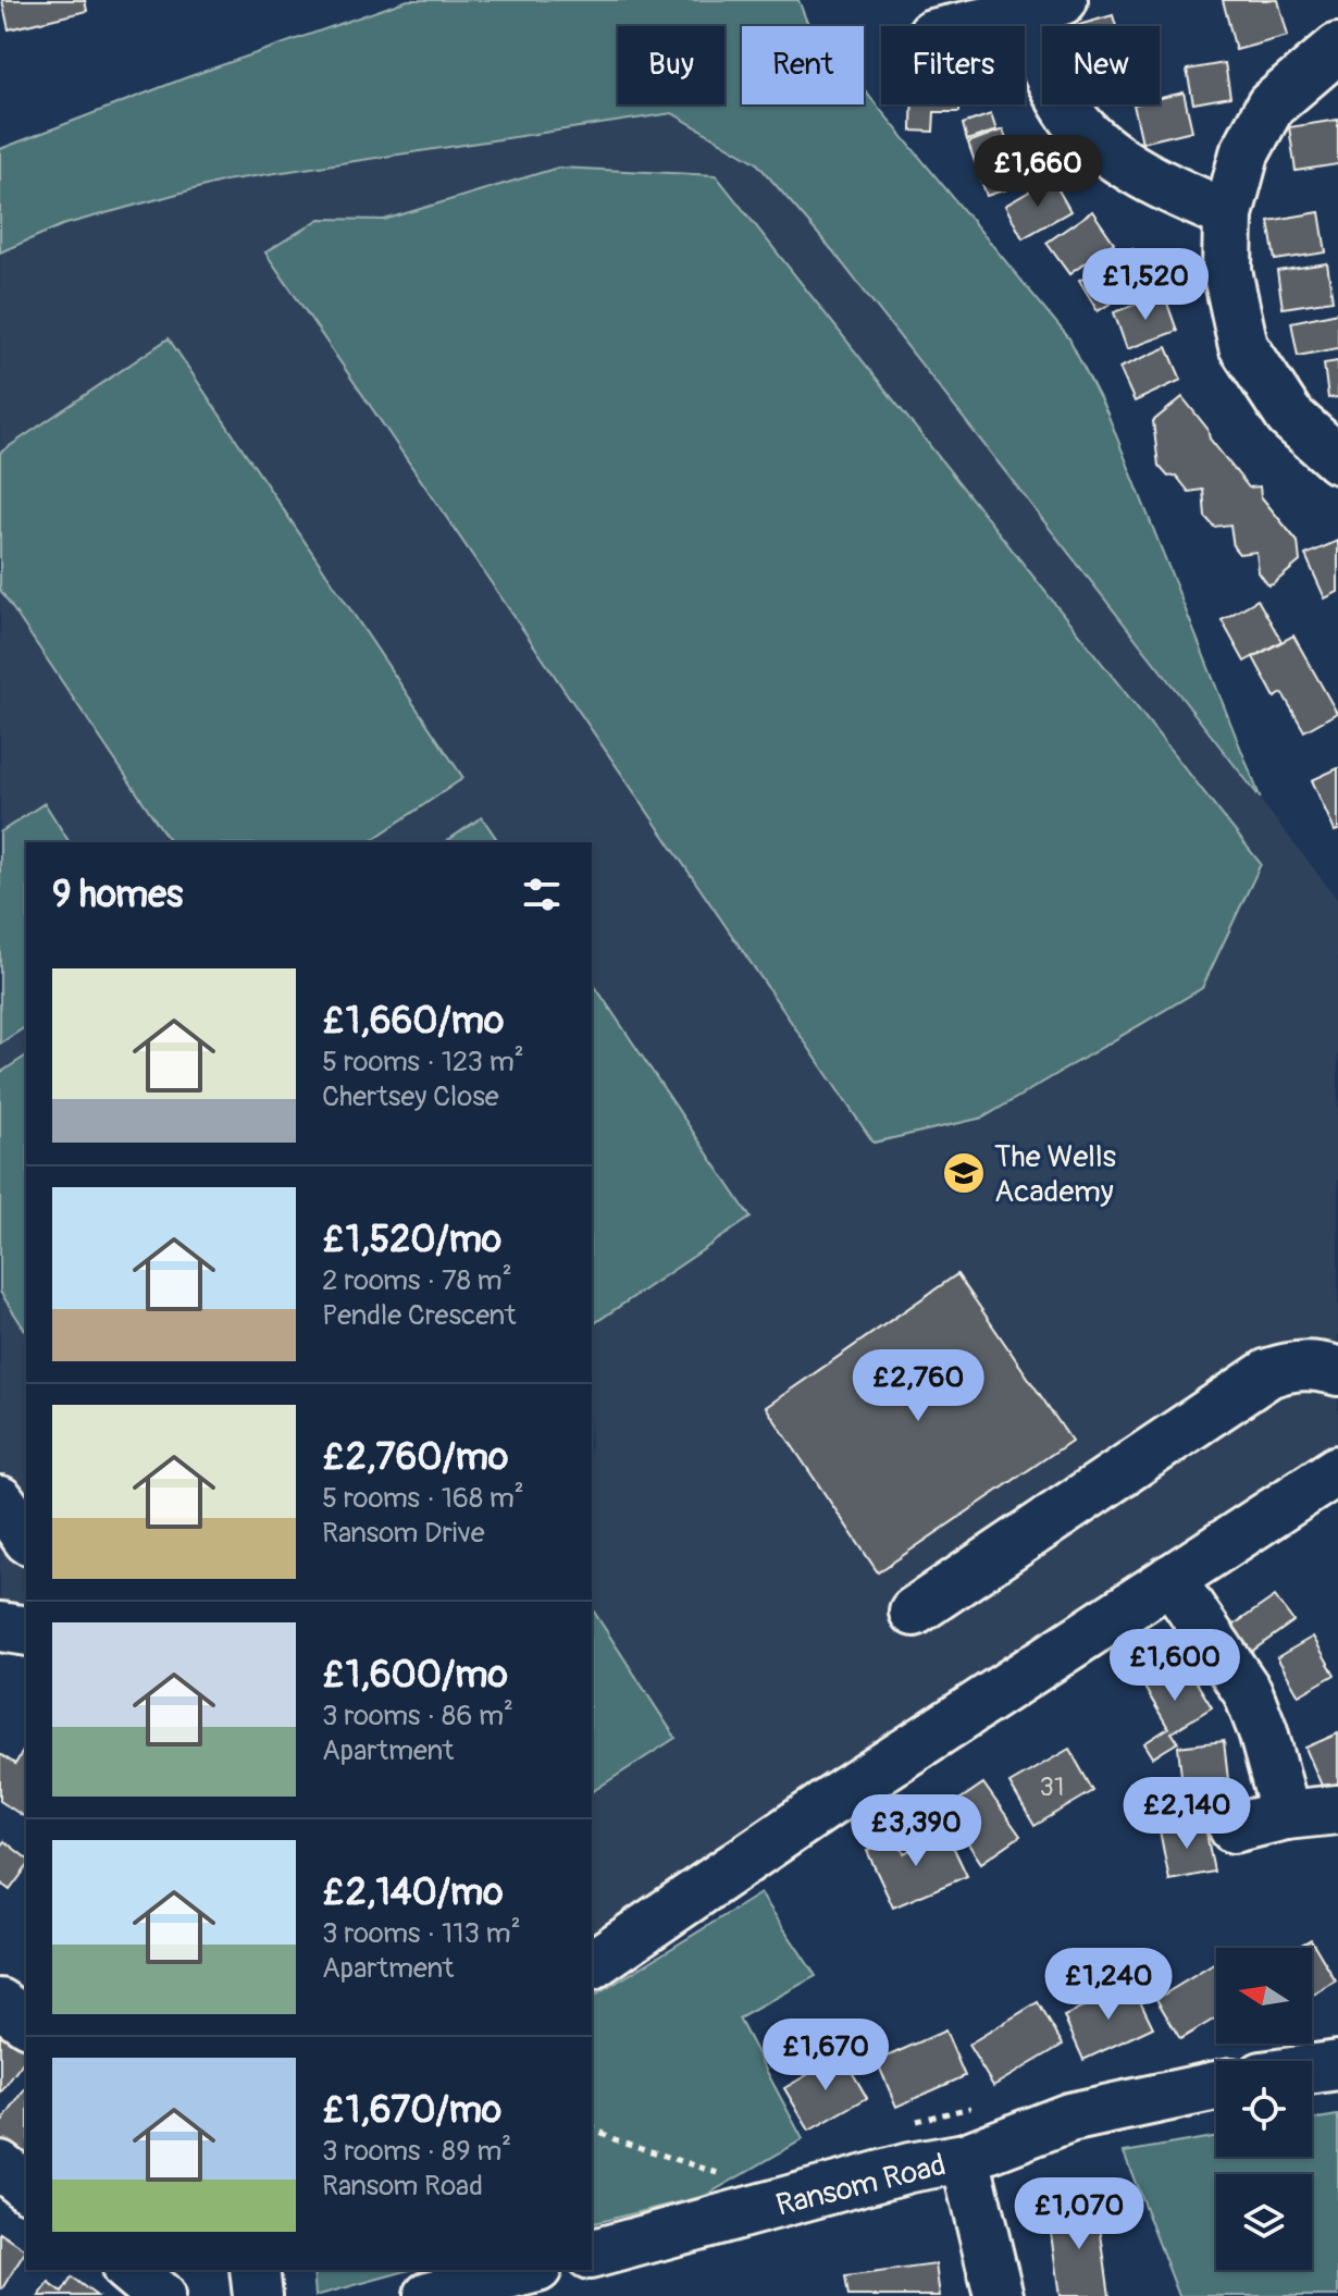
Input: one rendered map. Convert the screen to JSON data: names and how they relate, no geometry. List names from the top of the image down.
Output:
{
  "streets": {
    "street": ["Ransom Road"]
  },
  "places": {
    "school or university": ["The Wells Academy"]
  },
  "house_numbers": ["31"],
  "north": "left",
  "page": {
    "chip": [
      "Buy",
      "Rent",
      "Filters",
      "New"
    ],
    "price": [
      "£1,660",
      "£1,520",
      "£2,760",
      "£1,600",
      "£2,140",
      "£3,390",
      "£1,240",
      "£1,670",
      "£1,070"
    ],
    "heading": "9 homes",
    "list": [
      {
        "name": "£1,660/mo",
        "note": "5 rooms · 123 m² · Chertsey Close"
      },
      {
        "name": "£1,520/mo",
        "note": "2 rooms · 78 m² · Pendle Crescent"
      },
      {
        "name": "£2,760/mo",
        "note": "5 rooms · 168 m² · Ransom Drive"
      },
      {
        "name": "£1,600/mo",
        "note": "3 rooms · 86 m² · Apartment"
      },
      {
        "name": "£2,140/mo",
        "note": "3 rooms · 113 m² · Apartment"
      },
      {
        "name": "£1,670/mo",
        "note": "3 rooms · 89 m² · Ransom Road"
      }
    ]
  }
}
